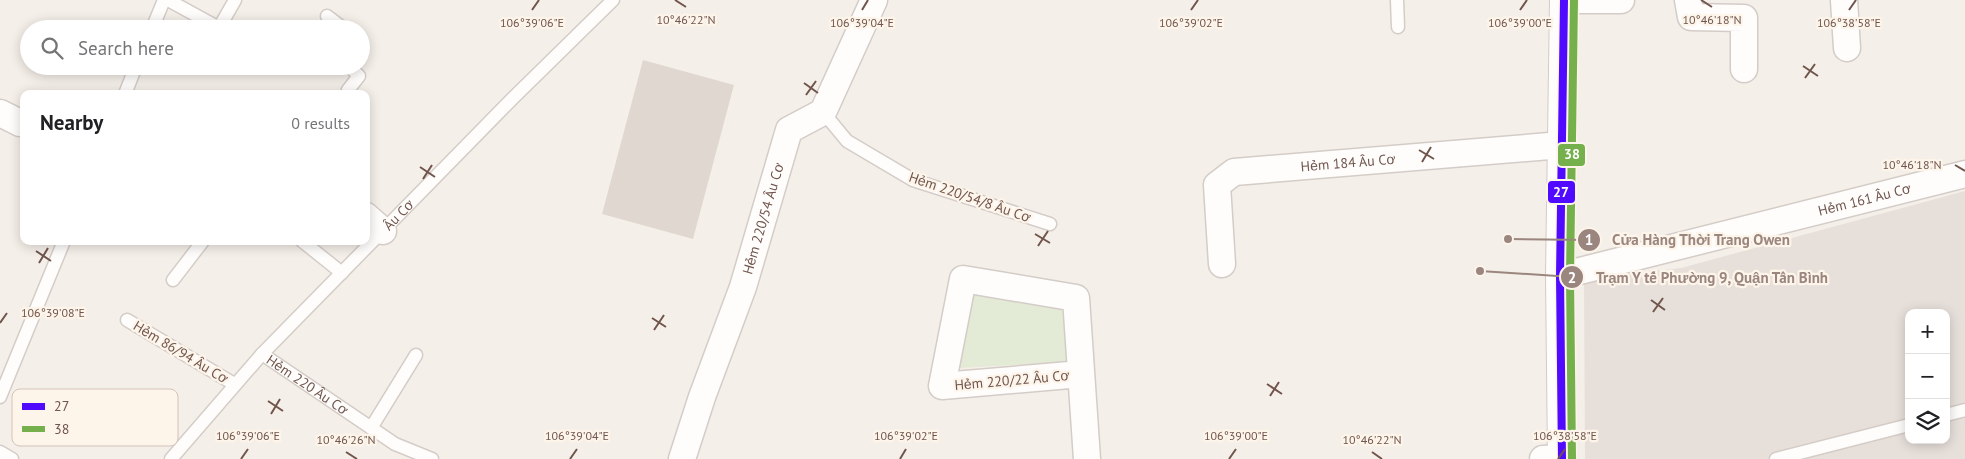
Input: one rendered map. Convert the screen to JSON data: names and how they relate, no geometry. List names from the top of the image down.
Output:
{
  "streets": {
    "street": [
      "Hẻm 184 Âu Cơ",
      "Hẻm 161 Âu Cơ",
      "Hẻm 220/54 Âu Cơ",
      "Hẻm 220/22 Âu Cơ"
    ],
    "lane": [
      "Hẻm 220/54/8 Âu Cơ",
      "Âu Cơ",
      "Hẻm 86/94 Âu Cơ",
      "Hẻm 220 Âu Cơ"
    ]
  },
  "crossings": [
    ["Hẻm 220/54/8 Âu Cơ", "Hẻm 220/54 Âu Cơ"],
    ["Âu Cơ", "Hẻm 86/94 Âu Cơ"],
    ["Âu Cơ", "Hẻm 220 Âu Cơ"]
  ],
  "places": ["Cửa Hàng Thời Trang Owen", "Trạm Y tế Phường 9, Quận Tân Bình"],
  "lines": ["transit line 27", "transit line 38"],
  "legend": ["27", "38"],
  "page": {
    "search": "Search here",
    "heading": ["Nearby", "0 results"],
    "map_buttons": ["+", "−"]
  },
  "coordinates": [
    "10°46'22\"N",
    "10°46'18\"N",
    "106°39'00\"E",
    "106°39'06\"E",
    "106°39'04\"E",
    "106°39'02\"E",
    "106°38'58\"E",
    "106°39'08\"E",
    "10°46'26\"N"
  ]
}
